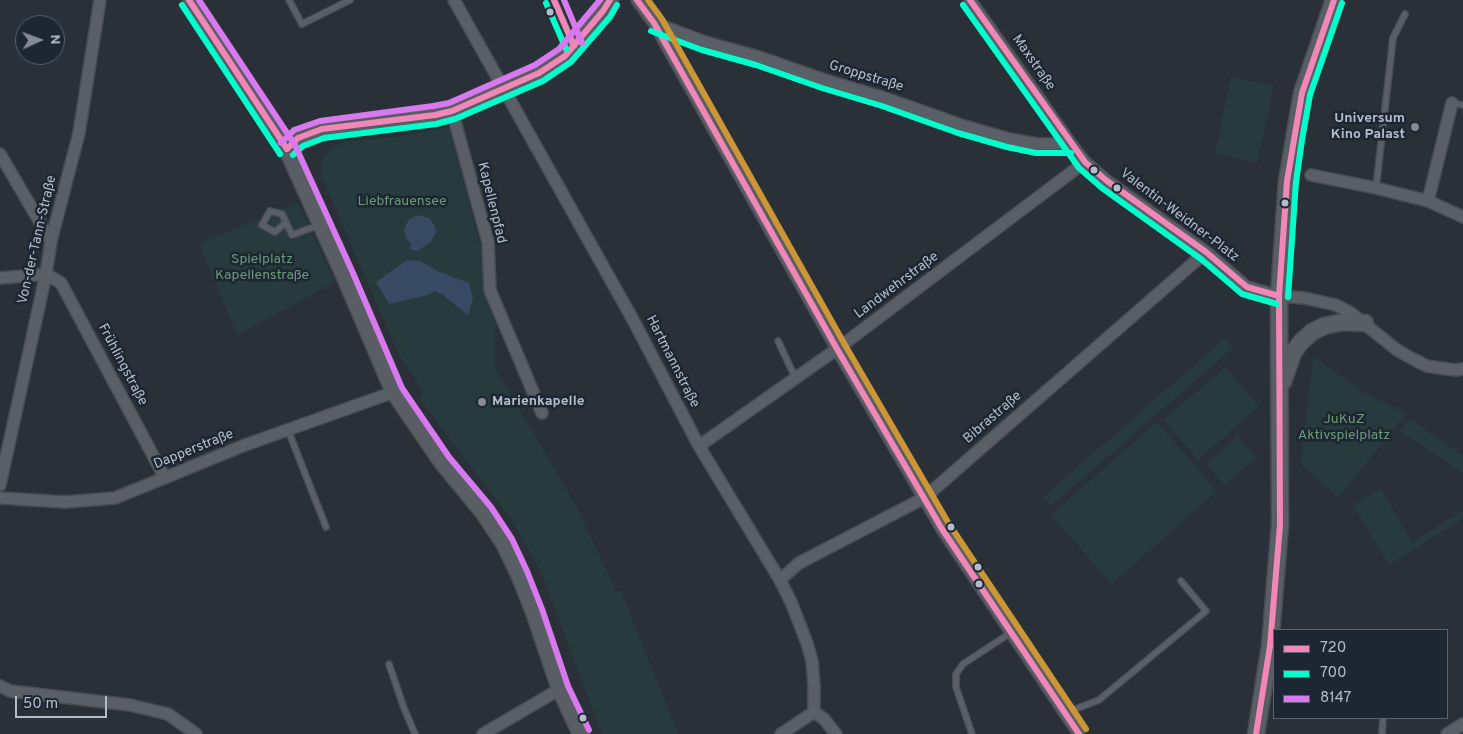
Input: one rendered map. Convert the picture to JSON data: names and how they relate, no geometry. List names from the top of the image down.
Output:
{
  "streets": {
    "street": [
      "Maxstraße",
      "Groppstraße",
      "Kapellenpfad",
      "Valentin-Weidner-Platz",
      "Von-der-Tann-Straße",
      "Landwehrstraße",
      "Hartmannstraße",
      "Frühlingstraße",
      "Bibrastraße",
      "Dapperstraße"
    ]
  },
  "crossings": [
    ["Maxstraße", "Groppstraße"],
    ["Maxstraße", "Valentin-Weidner-Platz"],
    ["Groppstraße", "Valentin-Weidner-Platz"],
    ["Valentin-Weidner-Platz", "Landwehrstraße"],
    ["Valentin-Weidner-Platz", "Bibrastraße"],
    ["Von-der-Tann-Straße", "Frühlingstraße"],
    ["Landwehrstraße", "Hartmannstraße"],
    ["Hartmannstraße", "Bibrastraße"],
    ["Frühlingstraße", "Dapperstraße"]
  ],
  "parks": ["Liebfrauensee", "Spielplatz Kapellenstraße", "JuKuZ Aktivspielplatz"],
  "places": ["Universum Kino Palast", "Marienkapelle"],
  "lines": ["transit line 720", "transit line 8147", "transit line 700"],
  "legend": ["720", "700", "8147"],
  "scale_bar": "50 m",
  "north": "right"
}
